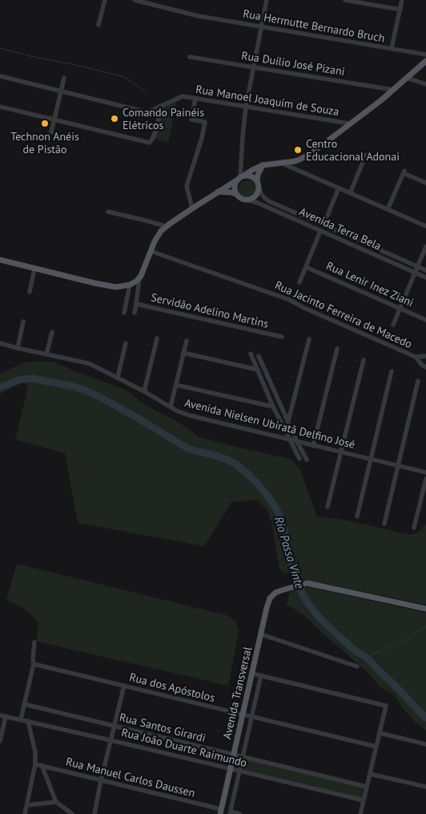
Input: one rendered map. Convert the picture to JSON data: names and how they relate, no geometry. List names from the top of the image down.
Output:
{
  "streets": {
    "main road": ["Avenida Transversal"],
    "street": [
      "Rua Hermutte Bernardo Bruch",
      "Rua Duílio José Pizani",
      "Rua Manoel Joaquim de Souza",
      "Avenida Terra Bela",
      "Rua Lenir Inez Ziani",
      "Servidão Adelino Martins",
      "Rua Jacinto Ferreira de Macedo",
      "Avenida Nielsen Ubiratã Delfino José",
      "Rua dos Apóstolos",
      "Rua Santos Girardi",
      "Rua João Duarte Raimundo",
      "Rua Manuel Carlos Daussen"
    ]
  },
  "crossings": [
    ["Rua dos Apóstolos", "Avenida Transversal"],
    ["Avenida Transversal", "Rua Santos Girardi"],
    ["Avenida Transversal", "Rua João Duarte Raimundo"],
    ["Avenida Transversal", "Rua Manuel Carlos Daussen"]
  ],
  "water": ["Rio Passa Vinte"],
  "places": ["Comando Painéis Elétricos", "Technon Anéis de Pistão", "Centro Educacional Adonai"]
}
